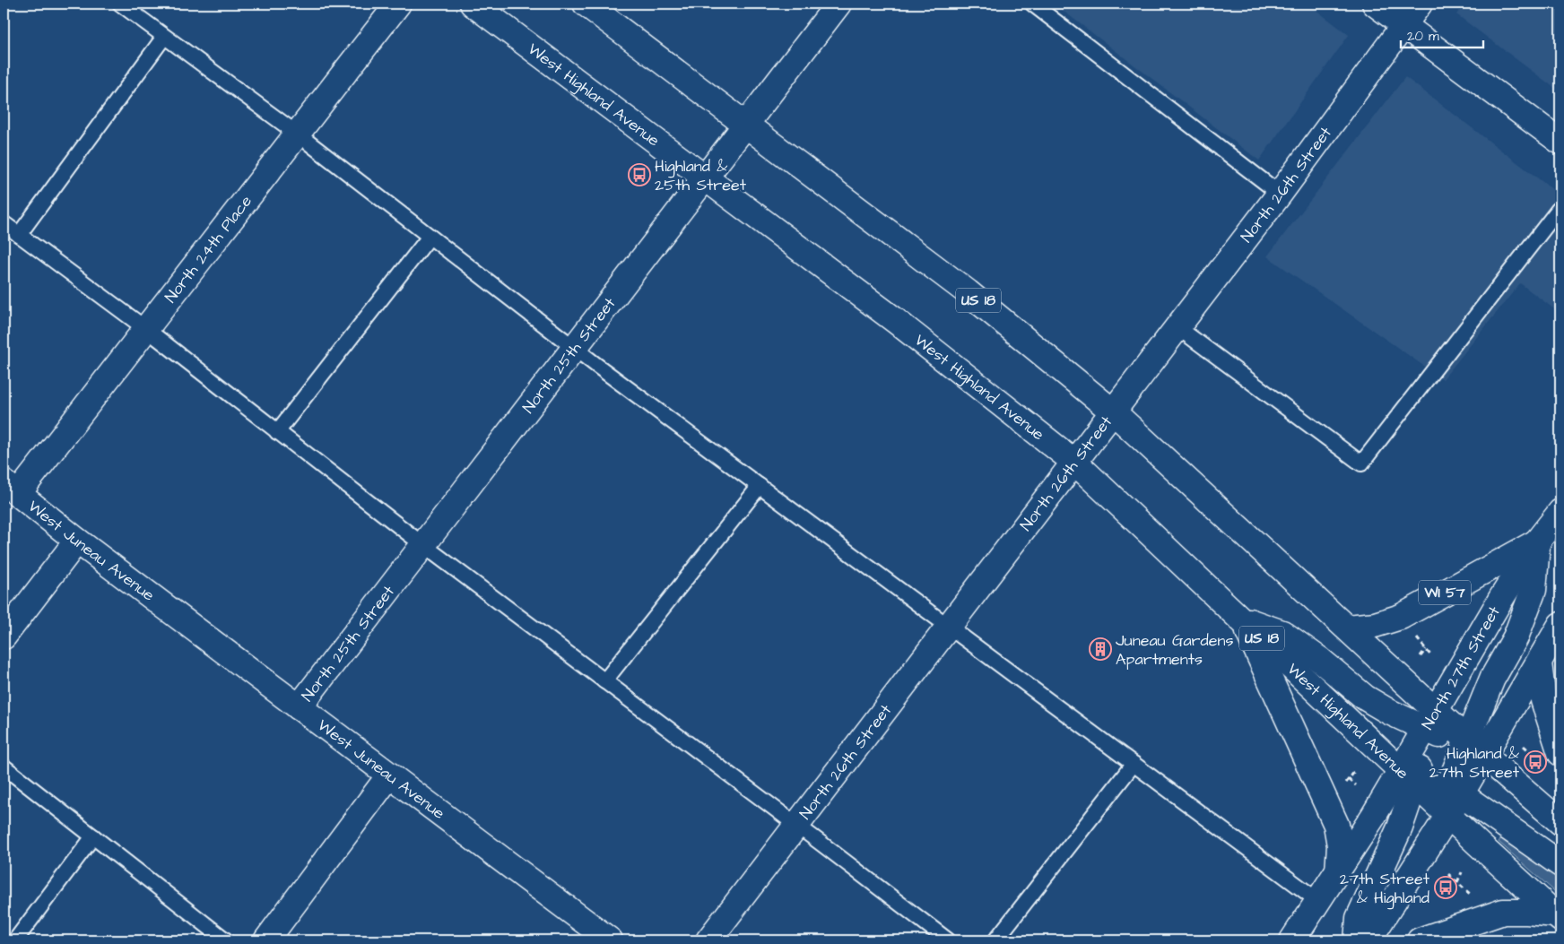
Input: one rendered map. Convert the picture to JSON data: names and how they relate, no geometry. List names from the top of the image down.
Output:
{
  "streets": {
    "main road": [
      "West Highland Avenue",
      "North 26th Street",
      "North 24th Place",
      "US 18",
      "North 25th Street",
      "West Juneau Avenue",
      "WI 57",
      "North 27th Street"
    ]
  },
  "crossings": [
    ["West Highland Avenue", "North 26th Street"],
    ["West Highland Avenue", "US 18"],
    ["West Highland Avenue", "North 25th Street"],
    ["West Highland Avenue", "North 27th Street"],
    ["North 26th Street", "US 18"],
    ["North 24th Place", "West Juneau Avenue"],
    ["US 18", "North 25th Street"],
    ["US 18", "WI 57"],
    ["US 18", "North 27th Street"],
    ["North 25th Street", "West Juneau Avenue"],
    ["WI 57", "North 27th Street"]
  ],
  "places": {
    "bus stop": ["Highland & 25th Street", "Highland & 27th Street", "27th Street & Highland"],
    "building": ["Juneau Gardens Apartments"]
  },
  "scale_bar": "20 m"
}
